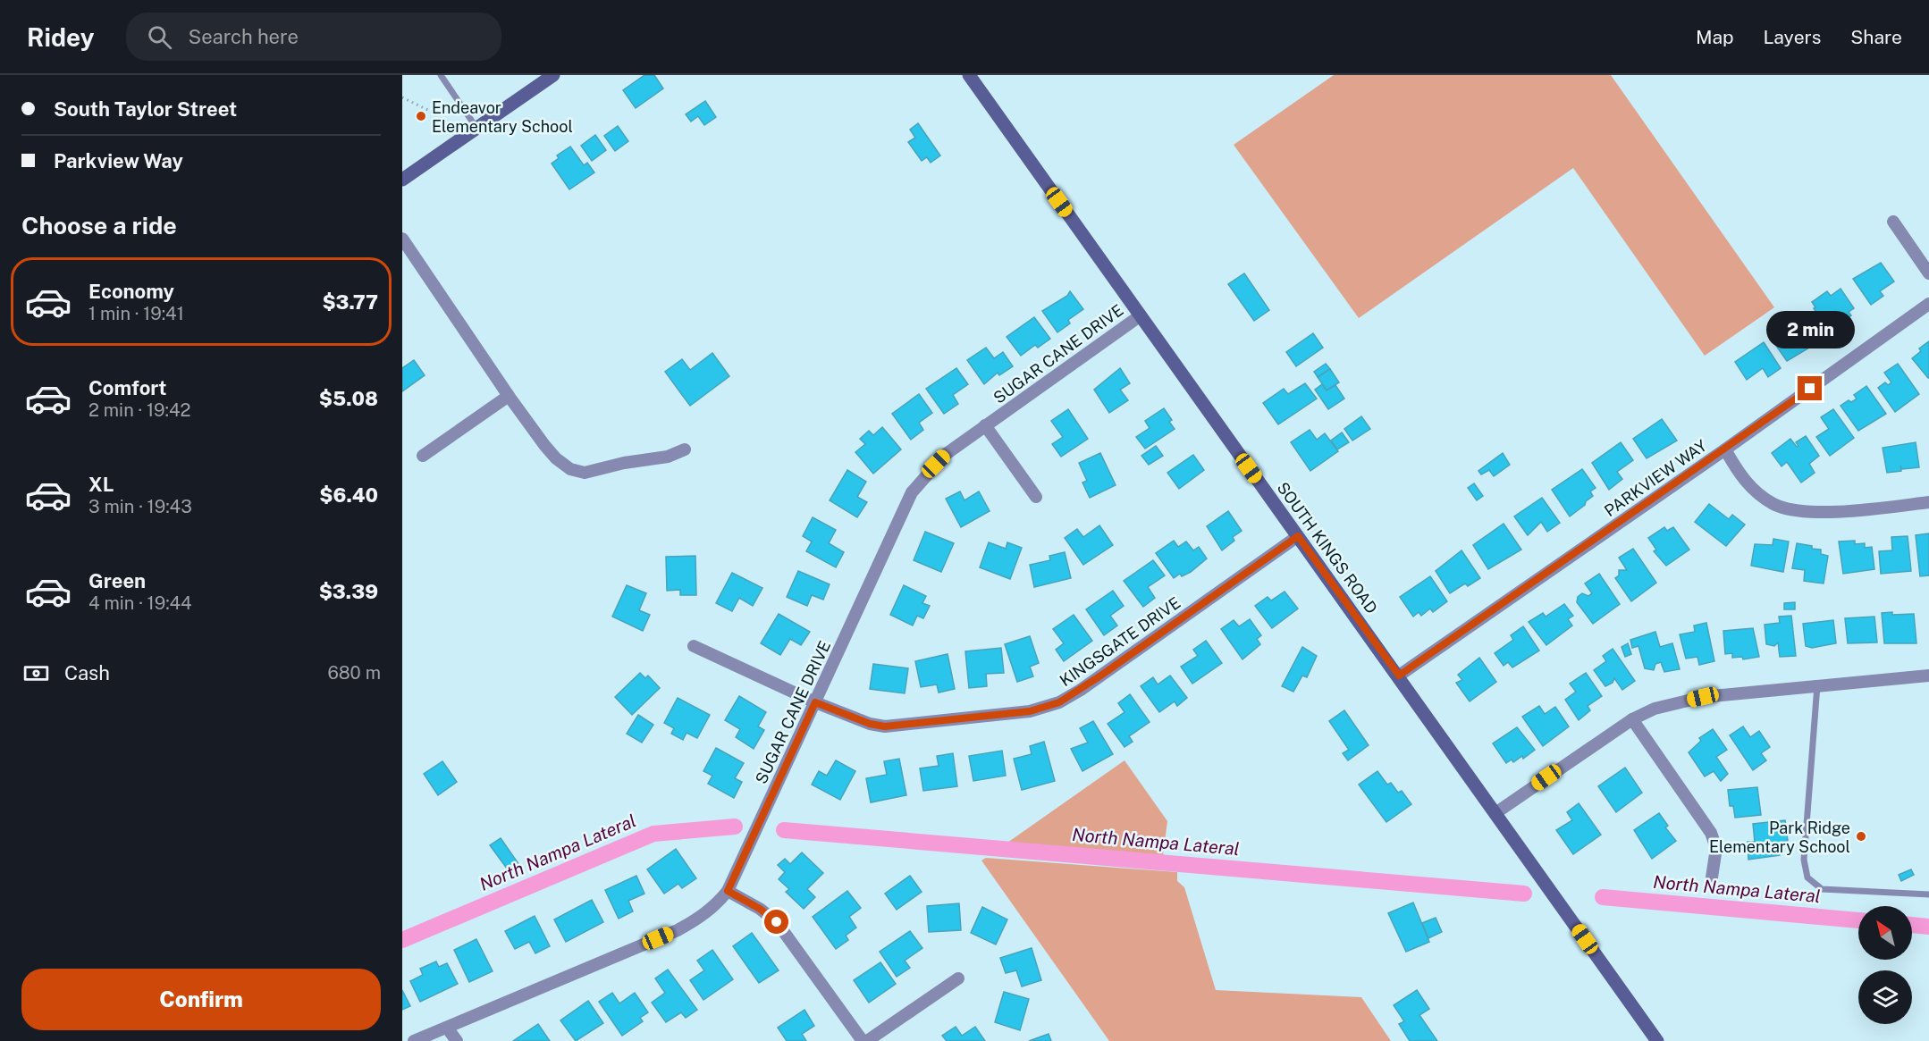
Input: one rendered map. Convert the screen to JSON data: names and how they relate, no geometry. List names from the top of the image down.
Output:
{
  "streets": {
    "main road": ["SOUTH KINGS ROAD"],
    "street": ["SUGAR CANE DRIVE", "PARKVIEW WAY", "KINGSGATE DRIVE"]
  },
  "crossings": [
    ["SUGAR CANE DRIVE", "SOUTH KINGS ROAD"],
    ["SUGAR CANE DRIVE", "KINGSGATE DRIVE"],
    ["PARKVIEW WAY", "SOUTH KINGS ROAD"],
    ["SOUTH KINGS ROAD", "KINGSGATE DRIVE"]
  ],
  "water": ["North Nampa Lateral"],
  "places": ["Endeavor Elementary School", "Park Ridge Elementary School"],
  "north": "top left",
  "page": {
    "header": "Ridey",
    "search": "Search here",
    "nav": ["Map", "Layers", "Share"],
    "banner": ["South Taylor Street", "Parkview Way"],
    "heading": "Choose a ride",
    "list": [
      {
        "name": "Economy",
        "note": "1 min · 19:41",
        "value": "$3.77"
      },
      {
        "name": "Comfort",
        "note": "2 min · 19:42",
        "value": "$5.08"
      },
      {
        "name": "XL",
        "note": "3 min · 19:43",
        "value": "$6.40"
      },
      {
        "name": "Green",
        "note": "4 min · 19:44",
        "value": "$3.39"
      }
    ],
    "bubble": "2 min",
    "pay": ["Cash", "680 m"],
    "buttons": "Confirm"
  }
}
